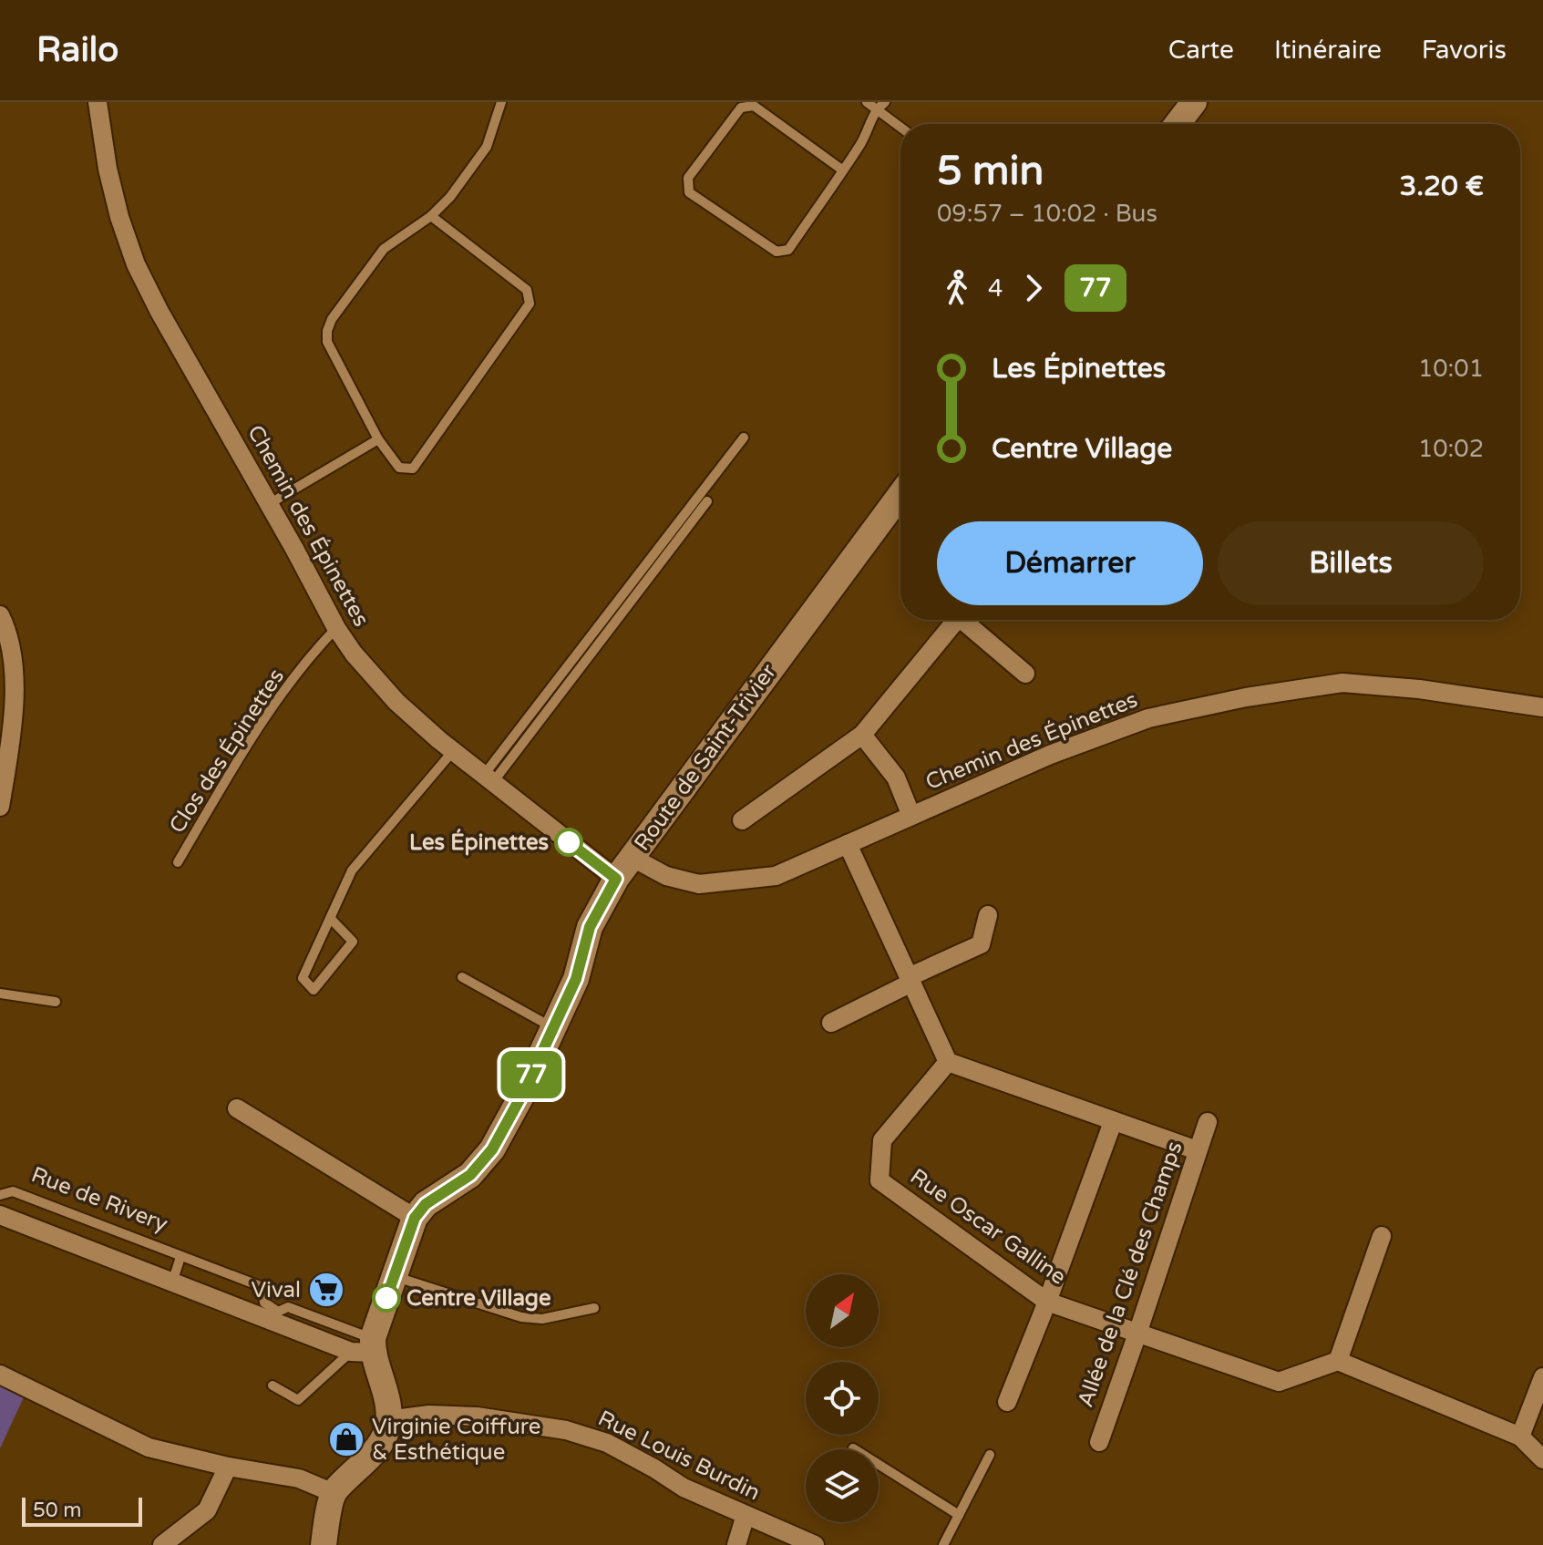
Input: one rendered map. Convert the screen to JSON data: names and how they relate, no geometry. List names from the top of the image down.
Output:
{
  "streets": {
    "main road": ["Route de Saint-Trivier"],
    "street": [
      "Chemin des Épinettes",
      "Rue Oscar Galline",
      "Allée de la Clé des Champs",
      "Rue Louis Burdin"
    ],
    "lane": ["Clos des Épinettes", "Rue de Rivery"]
  },
  "crossings": [
    ["Chemin des Épinettes", "Clos des Épinettes"],
    ["Chemin des Épinettes", "Route de Saint-Trivier"],
    ["Rue Oscar Galline", "Allée de la Clé des Champs"]
  ],
  "places": {
    "other": ["Les Épinettes", "Centre Village"],
    "supermarket": ["Vival"],
    "shop": ["Virginie Coiffure & Esthétique"]
  },
  "lines": ["bus line 77"],
  "scale_bar": "50 m",
  "north": "top right",
  "page": {
    "header": "Railo",
    "nav": ["Carte", "Itinéraire", "Favoris"],
    "on_map": "77",
    "heading": ["5 min", "09:57 – 10:02 · Bus", "3.20 €"],
    "legs": ["4", "77"],
    "list": [
      {
        "name": "Les Épinettes",
        "value": "10:01"
      },
      {
        "name": "Centre Village",
        "value": "10:02"
      }
    ],
    "buttons": ["Démarrer", "Billets"],
    "scale": "50 m"
  }
}
